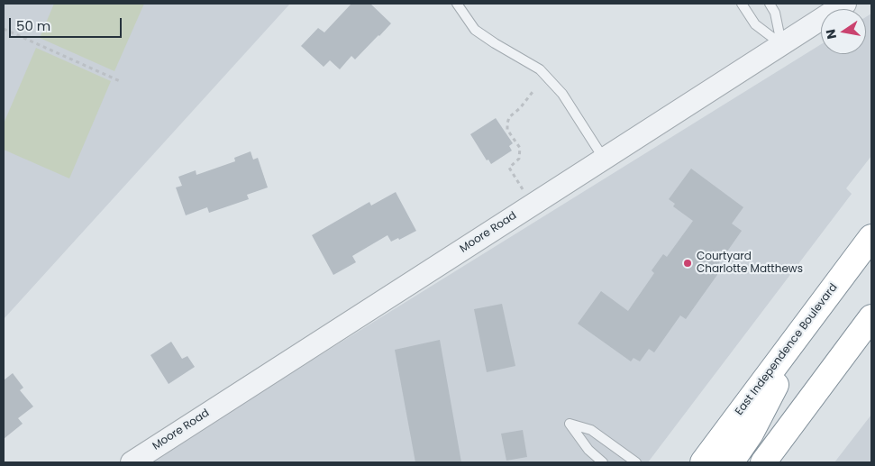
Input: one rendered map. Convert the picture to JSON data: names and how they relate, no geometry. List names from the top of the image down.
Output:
{
  "streets": {
    "highway": ["East Independence Boulevard"],
    "street": ["Moore Road"]
  },
  "places": ["Courtyard Charlotte Matthews"],
  "scale_bar": "50 m",
  "north": "left"
}
